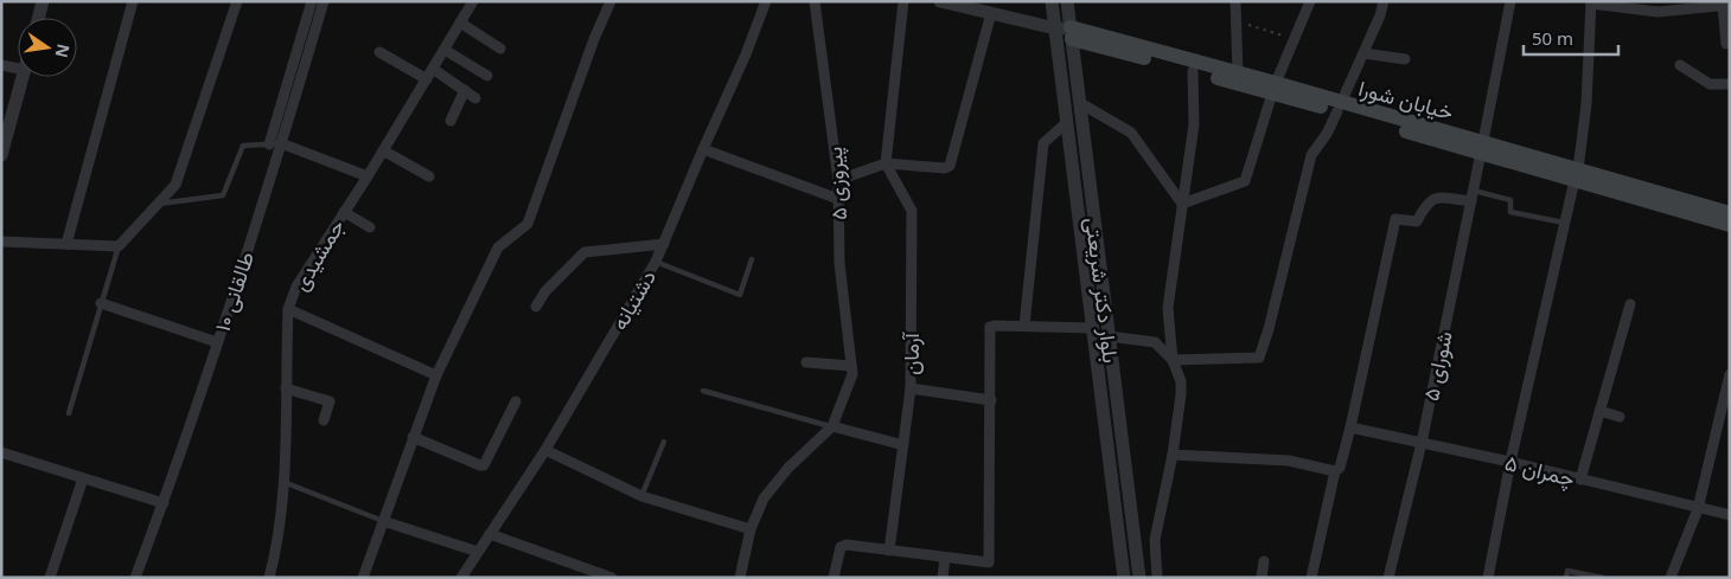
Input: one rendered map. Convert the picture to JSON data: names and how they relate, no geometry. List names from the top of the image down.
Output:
{
  "streets": {
    "main road": ["خیابان شورا"],
    "street": [
      "پیروزی ۵",
      "جمشیدی",
      "بلوار دکتر شریعتی",
      "طالقانی ۱۰",
      "دشتیانه",
      "آرمان",
      "شورای ۵",
      "چمران ۵"
    ]
  },
  "crossings": [
    ["خیابان شورا", "بلوار دکتر شریعتی"],
    ["خیابان شورا", "شورای ۵"],
    ["شورای ۵", "چمران ۵"]
  ],
  "scale_bar": "50 m",
  "north": "right"
}
